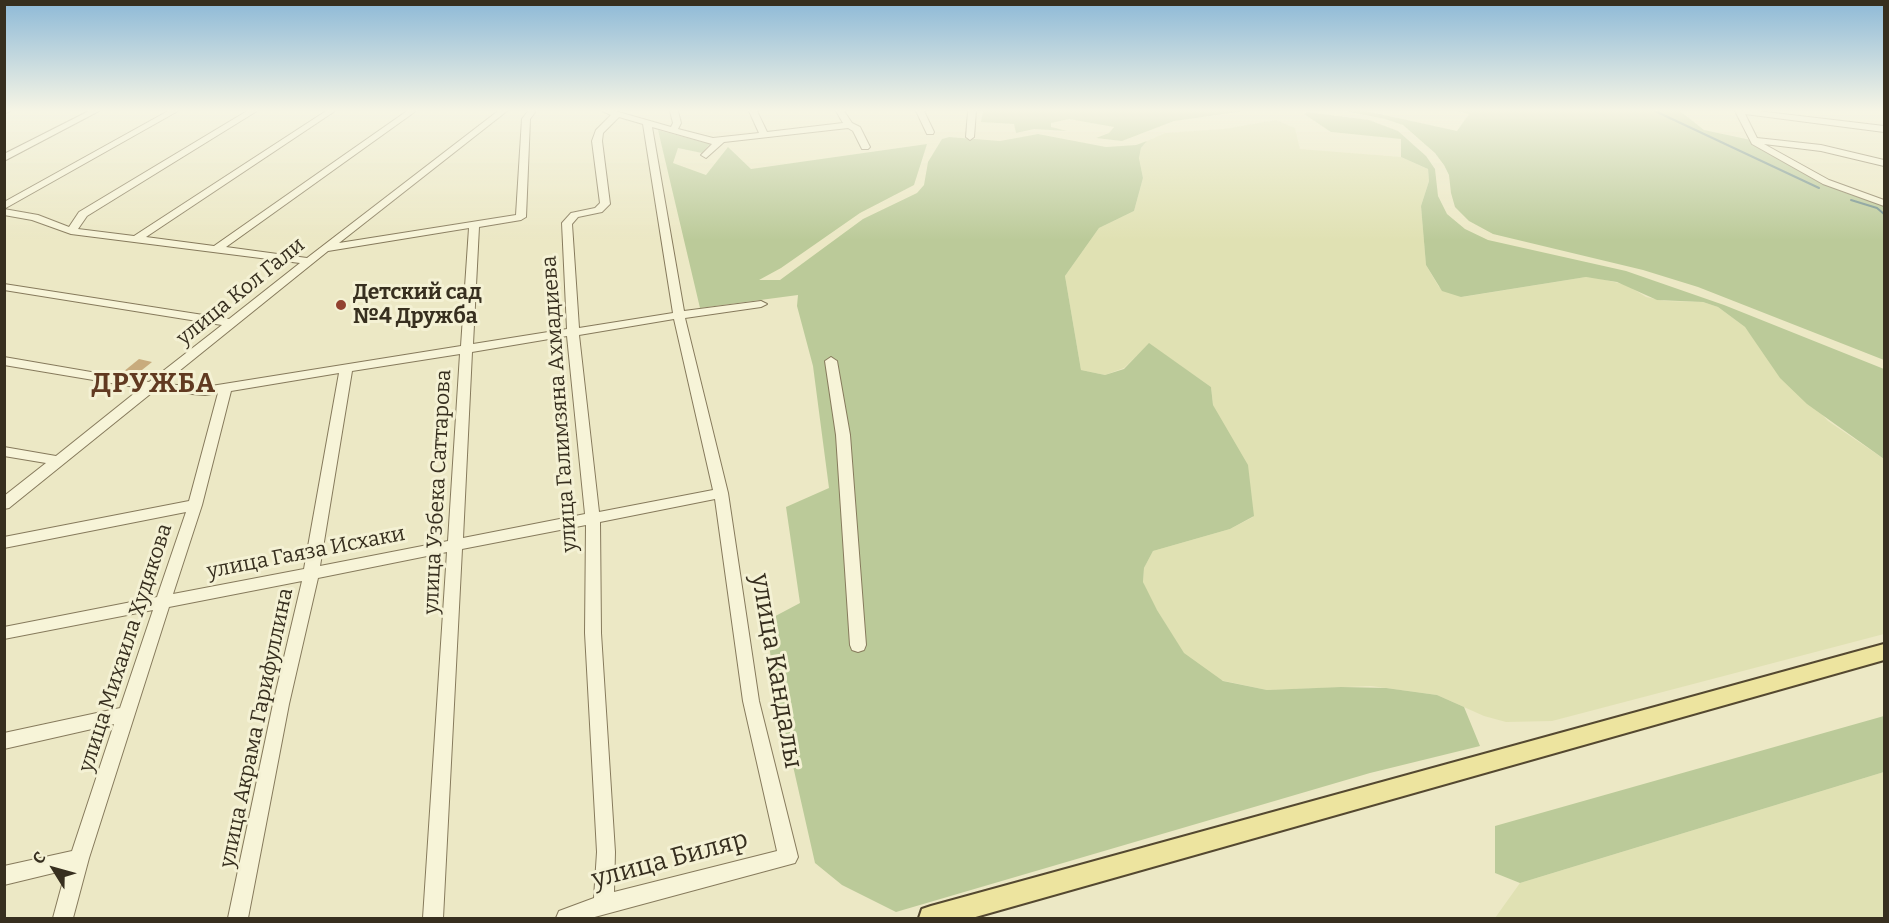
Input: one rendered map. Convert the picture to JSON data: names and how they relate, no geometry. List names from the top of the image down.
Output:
{
  "streets": {
    "street": [
      "улица Кол Гали",
      "улица Галимзяна Ахмадиева",
      "улица Узбека Саттарова",
      "улица Гаяза Исхаки",
      "улица Михаила Худякова",
      "улица Кандалы",
      "улица Акрама Гарифуллина",
      "улица Биляр"
    ]
  },
  "crossings": [
    ["улица Галимзяна Ахмадиева", "улица Гаяза Исхаки"],
    ["улица Галимзяна Ахмадиева", "улица Биляр"],
    ["улица Узбека Саттарова", "улица Гаяза Исхаки"],
    ["улица Гаяза Исхаки", "улица Михаила Худякова"],
    ["улица Гаяза Исхаки", "улица Кандалы"],
    ["улица Гаяза Исхаки", "улица Акрама Гарифуллина"],
    ["улица Кандалы", "улица Биляр"]
  ],
  "districts": ["ДРУЖБА"],
  "places": ["Детский сад №4 Дружба"],
  "north": "top left"
}
